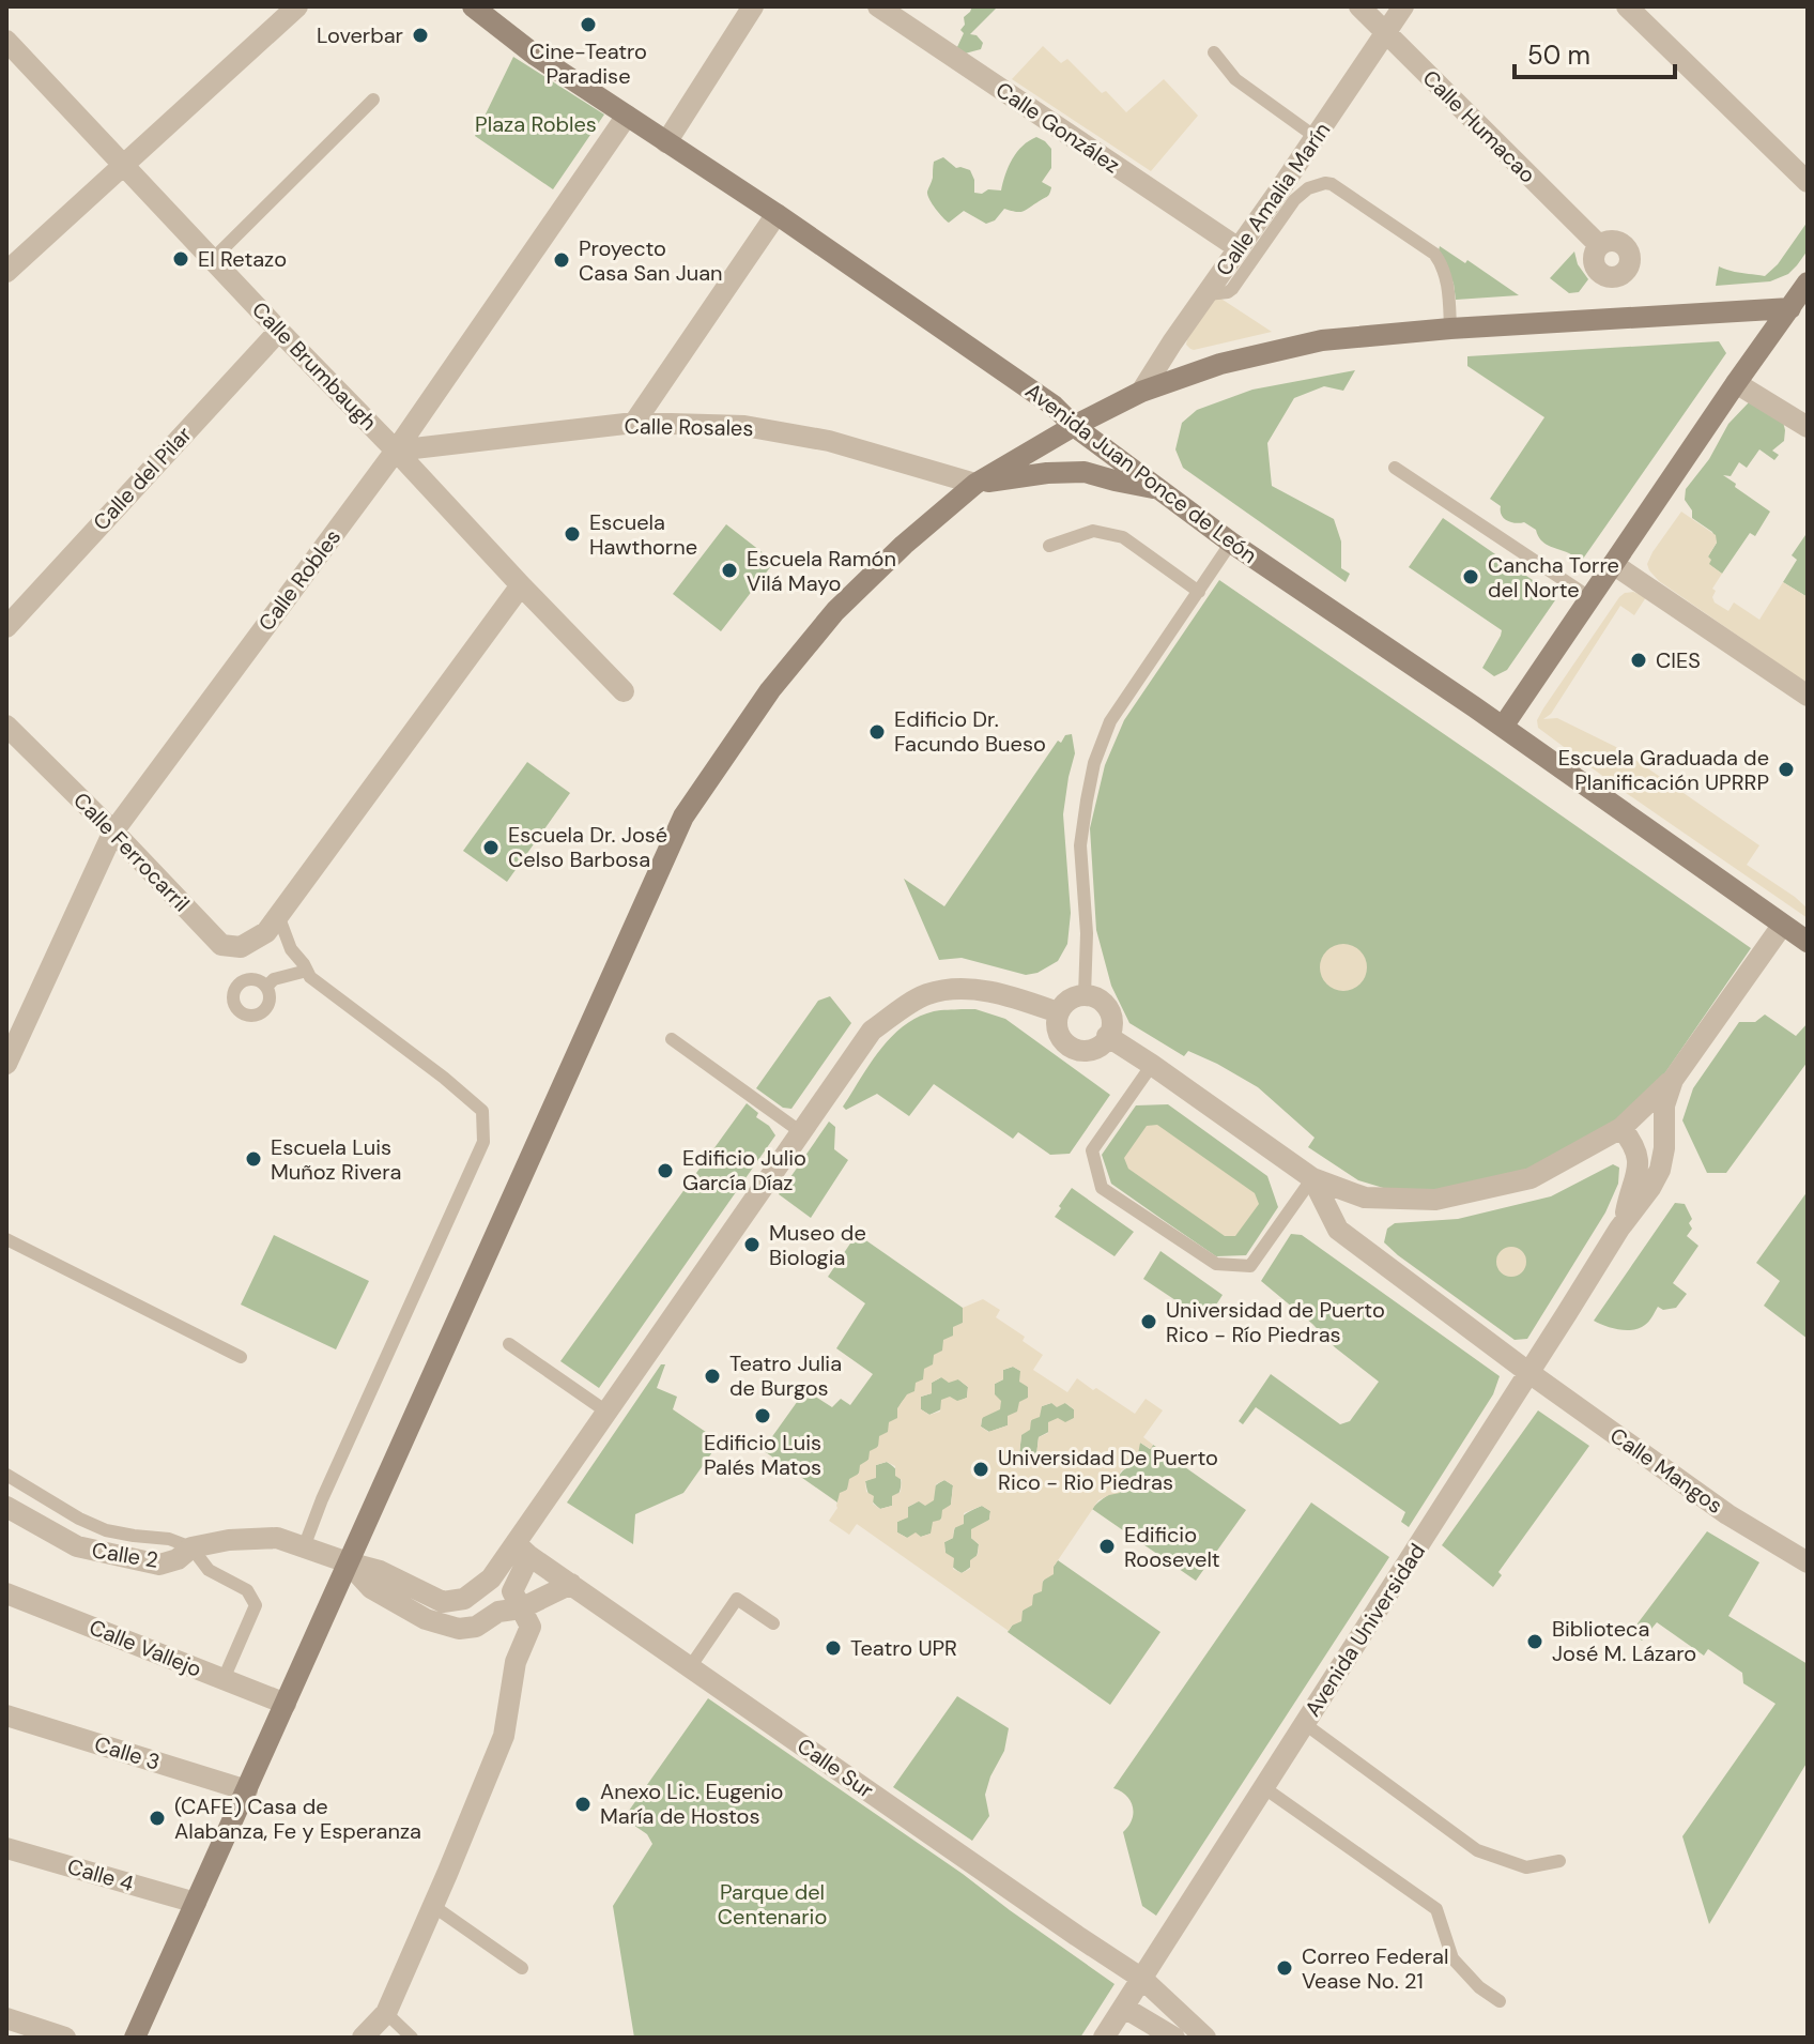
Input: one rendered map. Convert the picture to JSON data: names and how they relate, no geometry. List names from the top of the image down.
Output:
{
  "streets": {
    "street": [
      "Calle Humacao",
      "Calle González",
      "Calle Amalia Marín",
      "Calle Brumbaugh",
      "Calle Rosales",
      "Avenida Juan Ponce de León",
      "Calle del Pilar",
      "Calle Robles",
      "Calle Ferrocarril",
      "Calle Mangos",
      "Calle 2",
      "Avenida Universidad",
      "Calle Vallejo",
      "Calle 3",
      "Calle Sur",
      "Calle 4"
    ]
  },
  "crossings": [
    ["Calle Humacao", "Calle Amalia Marín"],
    ["Calle González", "Calle Amalia Marín"],
    ["Calle Brumbaugh", "Calle Rosales"],
    ["Calle Brumbaugh", "Calle del Pilar"],
    ["Calle Brumbaugh", "Calle Robles"],
    ["Calle Rosales", "Calle Robles"],
    ["Avenida Juan Ponce de León", "Calle Robles"],
    ["Avenida Juan Ponce de León", "Avenida Universidad"],
    ["Calle Robles", "Calle Ferrocarril"],
    ["Calle Mangos", "Avenida Universidad"],
    ["Calle 2", "Calle Sur"],
    ["Avenida Universidad", "Calle Sur"]
  ],
  "parks": ["Plaza Robles", "Parque del Centenario"],
  "places": [
    "Cine-Teatro Paradise",
    "Loverbar",
    "El Retazo",
    "Proyecto Casa San Juan",
    "Escuela Hawthorne",
    "Escuela Ramón Vilá Mayo",
    "Cancha Torre del Norte",
    "CIES",
    "Edificio Dr. Facundo Bueso",
    "Escuela Graduada de Planificación UPRRP",
    "Escuela Dr. José Celso Barbosa",
    "Escuela Luis Muñoz Rivera",
    "Edificio Julio García Díaz",
    "Museo de Biologia",
    "Universidad de Puerto Rico - Río Piedras",
    "Teatro Julia de Burgos",
    "Edificio Luis Palés Matos",
    "Universidad De Puerto Rico - Rio Piedras",
    "Edificio Roosevelt",
    "Biblioteca José M. Lázaro",
    "Teatro UPR",
    "Anexo Lic. Eugenio María de Hostos",
    "(CAFE) Casa de Alabanza, Fe y Esperanza",
    "Correo Federal Vease No. 21"
  ],
  "scale_bar": "50 m"
}
